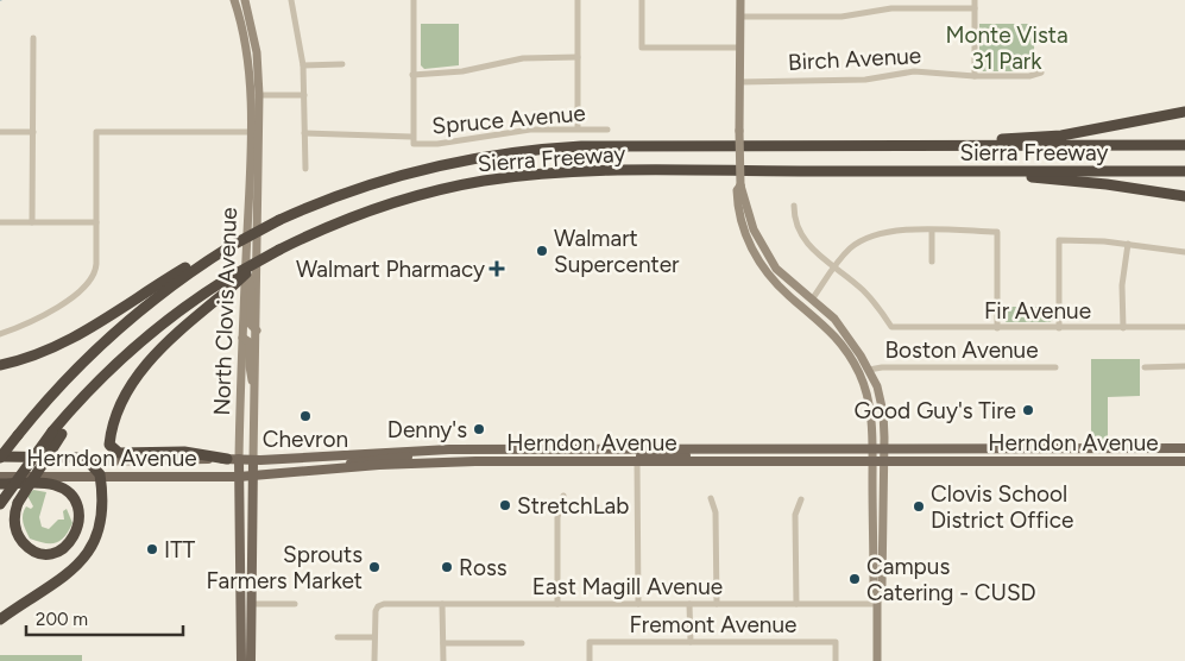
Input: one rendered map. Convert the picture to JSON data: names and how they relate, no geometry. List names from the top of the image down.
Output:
{
  "streets": {
    "highway": ["Sierra Freeway"],
    "main road": ["North Clovis Avenue", "Herndon Avenue"],
    "street": [
      "Birch Avenue",
      "Spruce Avenue",
      "Fir Avenue",
      "Boston Avenue",
      "East Magill Avenue",
      "Fremont Avenue"
    ]
  },
  "crossings": [
    ["North Clovis Avenue", "Herndon Avenue"]
  ],
  "parks": ["Monte Vista 31 Park"],
  "places": {
    "other": [
      "Walmart Supercenter",
      "Good Guy's Tire",
      "Chevron",
      "Denny's",
      "StretchLab",
      "Clovis School District Office",
      "ITT",
      "Sprouts Farmers Market",
      "Ross",
      "Campus Catering - CUSD"
    ],
    "health": ["Walmart Pharmacy"]
  },
  "scale_bar": "200 m"
}
